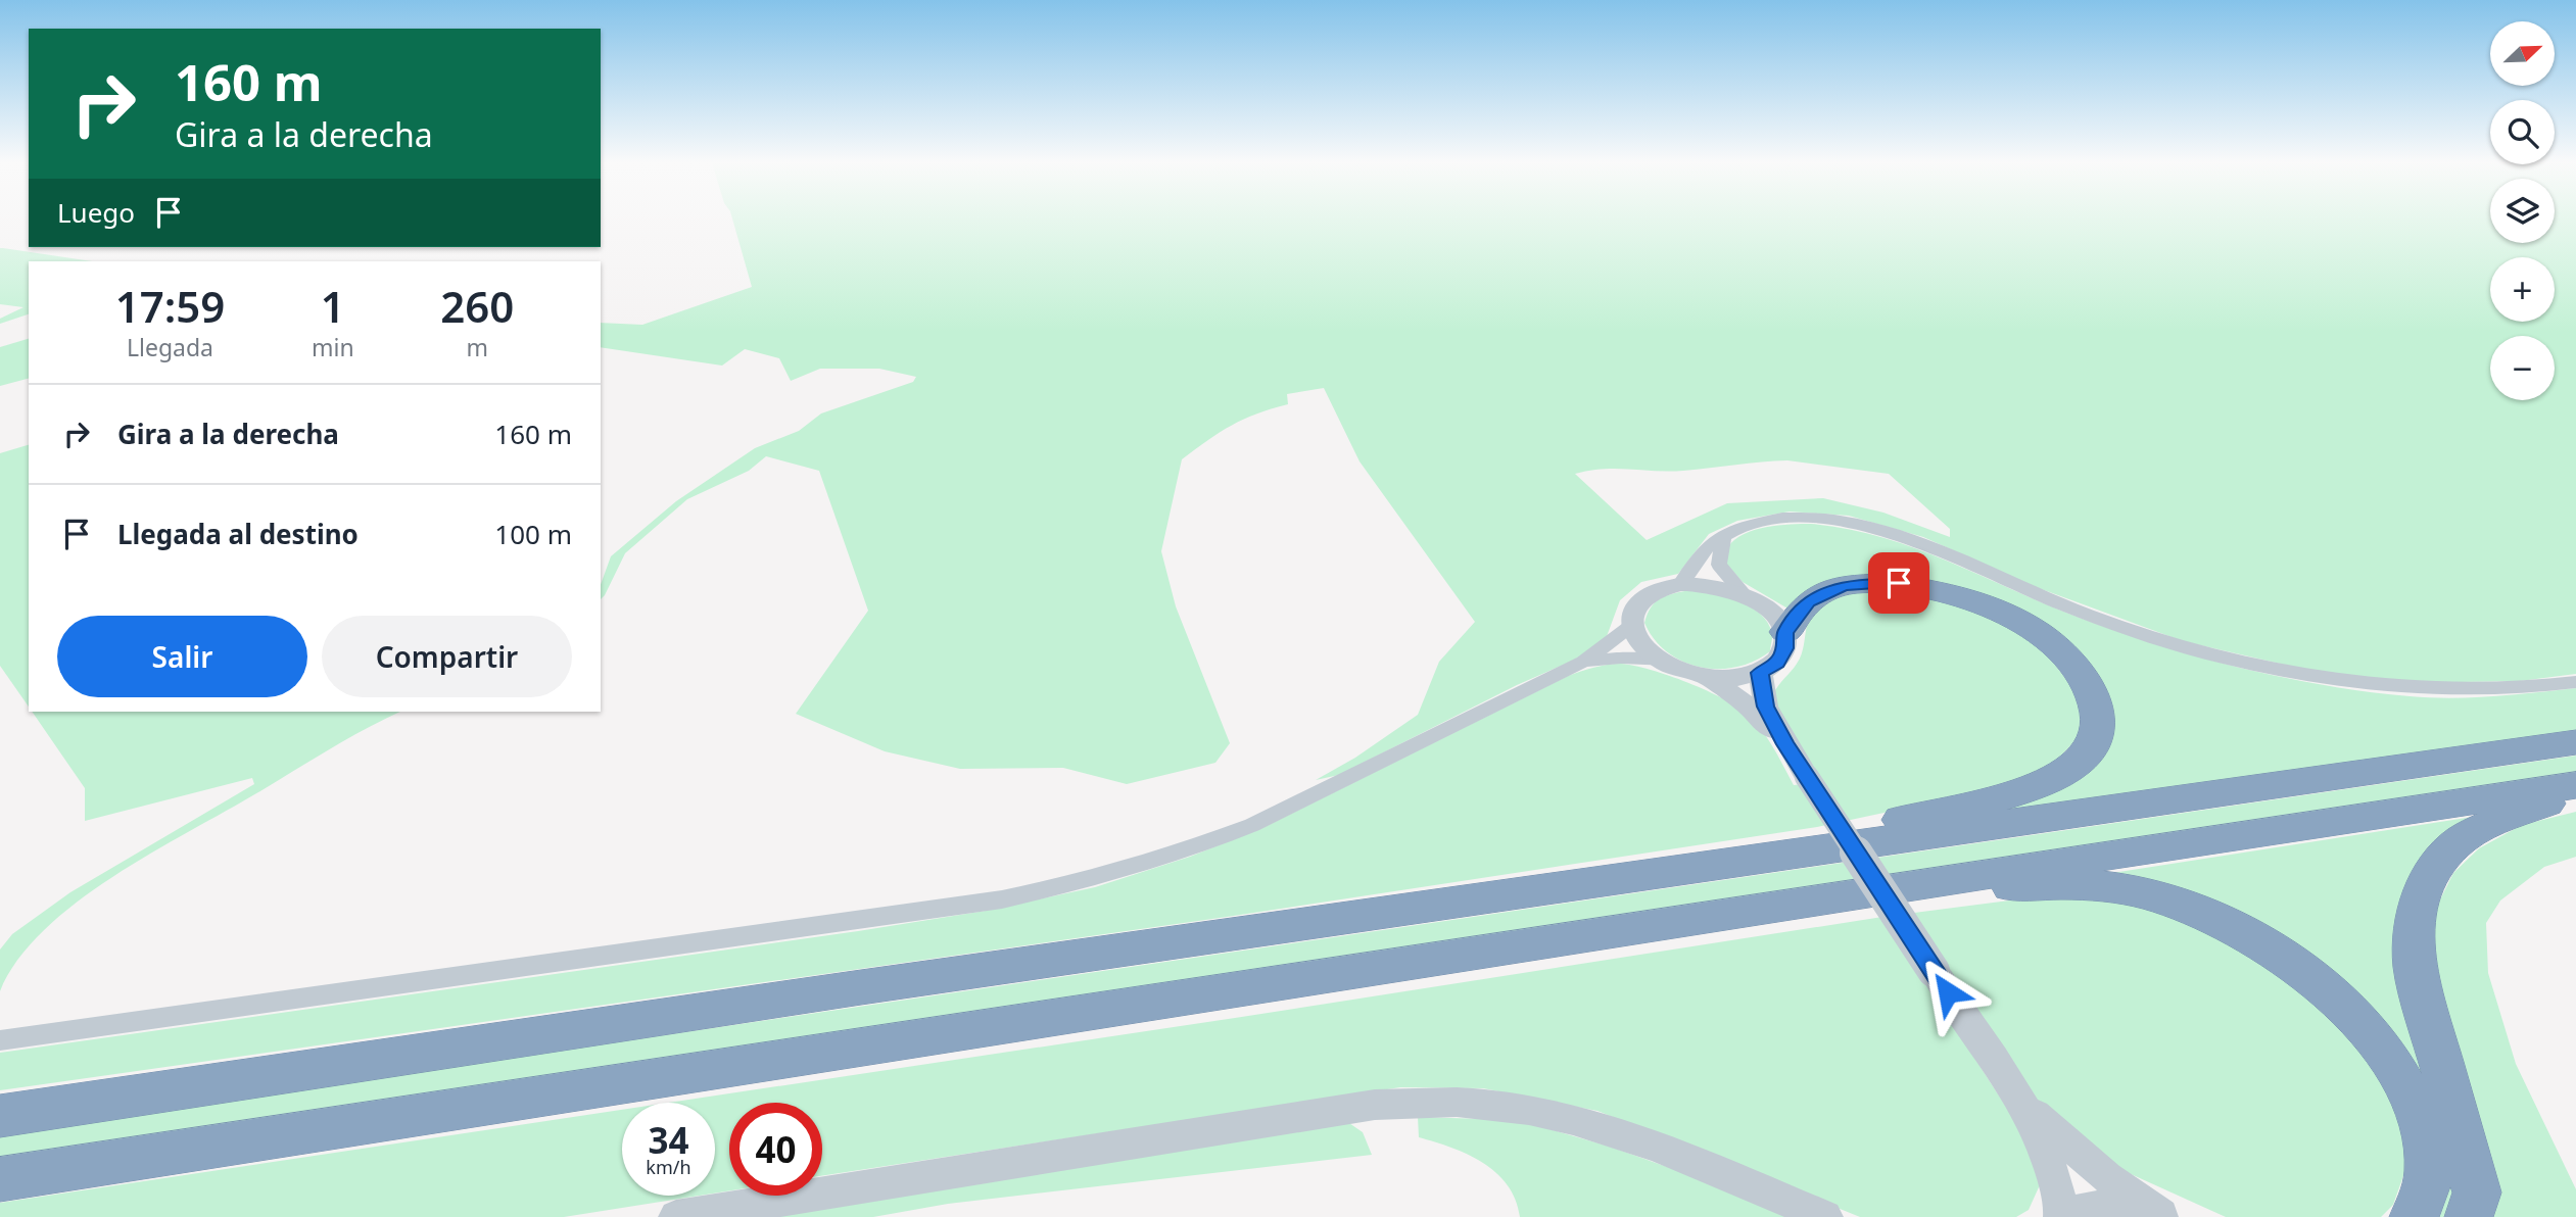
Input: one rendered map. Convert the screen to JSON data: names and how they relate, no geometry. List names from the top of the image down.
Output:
{
  "north": "top right",
  "page": {
    "map_buttons": ["+", "−"],
    "turn": ["160 m", "Gira a la derecha"],
    "then": "Luego",
    "eta": [
      "17:59",
      "Llegada",
      "1",
      "min",
      "260",
      "m"
    ],
    "list": [
      {
        "name": "Gira a la derecha",
        "value": "160 m"
      },
      {
        "name": "Llegada al destino",
        "value": "100 m"
      }
    ],
    "buttons": ["Salir", "Compartir"],
    "speed": "34 km/h",
    "limit": "40"
  }
}
